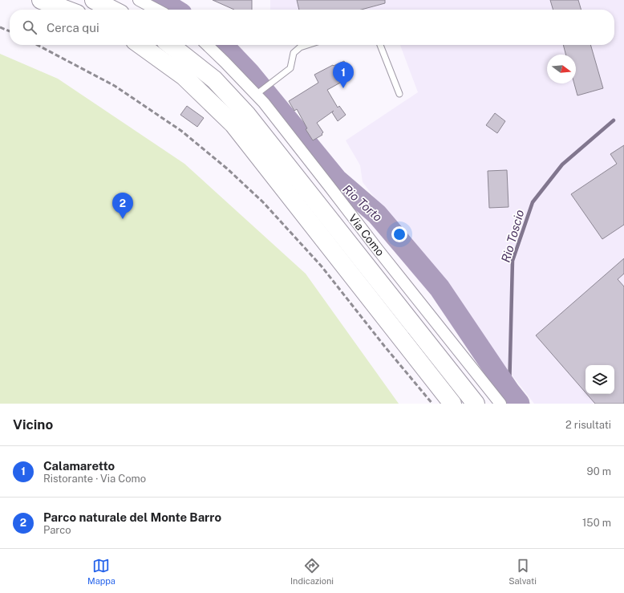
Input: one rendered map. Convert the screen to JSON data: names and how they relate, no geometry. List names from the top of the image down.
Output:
{
  "streets": {
    "street": ["Via Como"]
  },
  "water": ["Rio Torto", "Rio Toscio"],
  "north": "right",
  "page": {
    "search": "Cerca qui",
    "pins": ["1", "2"],
    "heading": ["Vicino", "2 risultati"],
    "list": [
      {
        "mark": "1",
        "name": "Calamaretto",
        "note": "Ristorante · Via Como",
        "value": "90 m"
      },
      {
        "mark": "2",
        "name": "Parco naturale del Monte Barro",
        "note": "Parco",
        "value": "150 m"
      }
    ],
    "nav": ["Mappa", "Indicazioni", "Salvati"]
  }
}
